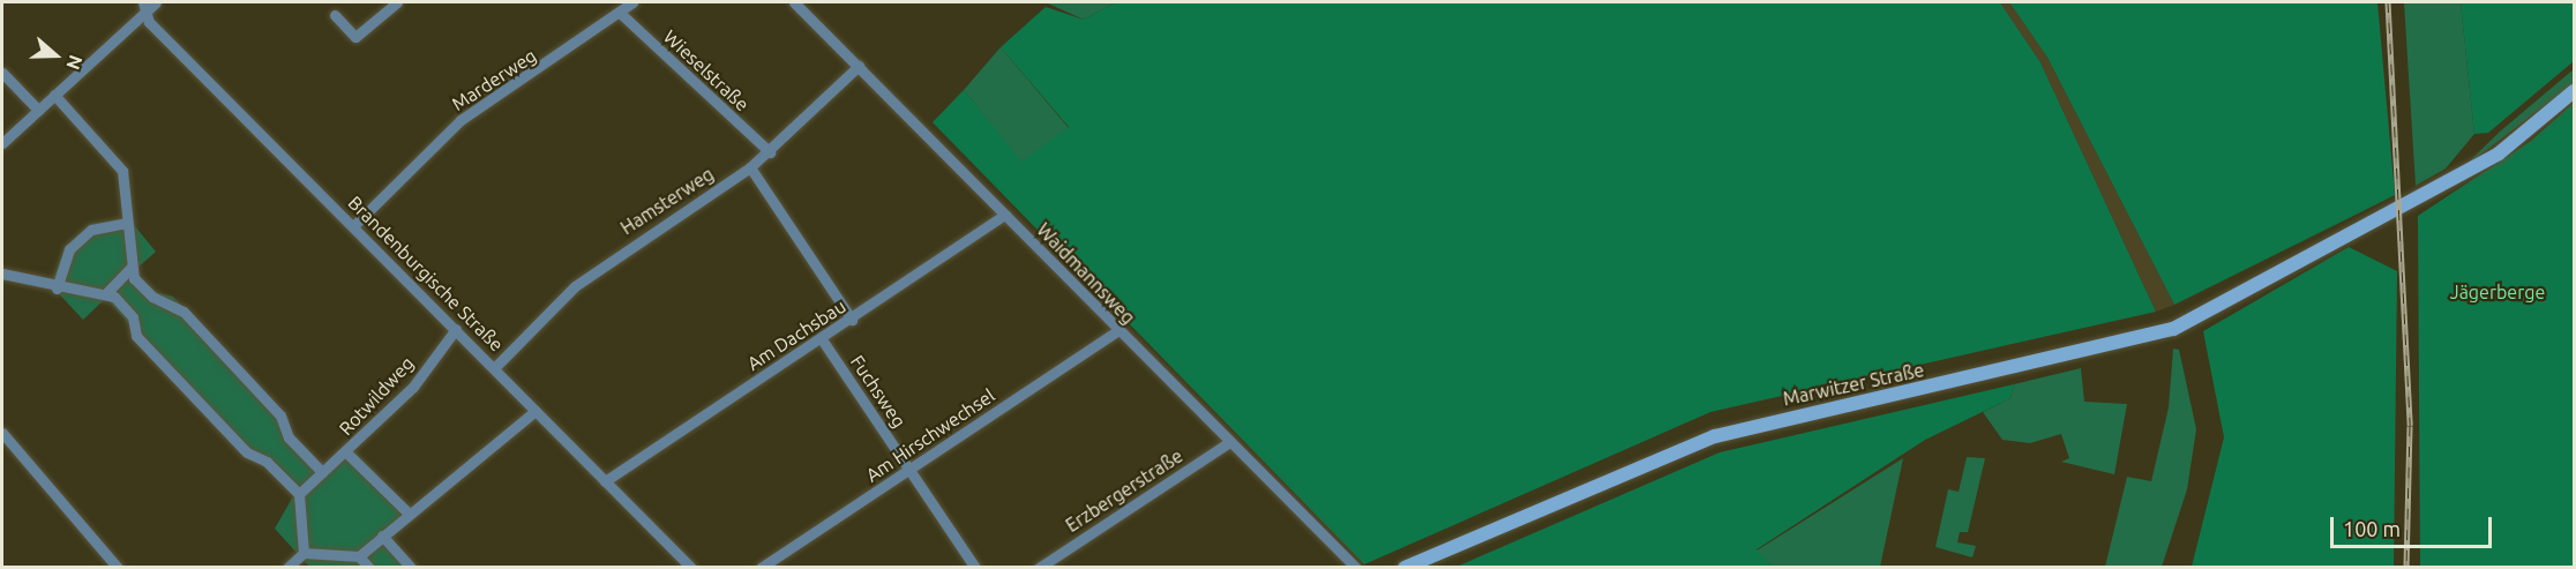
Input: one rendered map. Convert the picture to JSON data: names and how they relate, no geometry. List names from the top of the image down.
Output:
{
  "streets": {
    "main road": ["Marwitzer Straße"],
    "street": [
      "Wieselstraße",
      "Marderweg",
      "Hamsterweg",
      "Brandenburgische Straße",
      "Waidmannsweg",
      "Am Dachsbau",
      "Fuchsweg",
      "Rotwildweg",
      "Am Hirschwechsel",
      "Erzbergerstraße"
    ]
  },
  "crossings": [
    ["Wieselstraße", "Marderweg"],
    ["Wieselstraße", "Hamsterweg"],
    ["Marderweg", "Brandenburgische Straße"],
    ["Hamsterweg", "Brandenburgische Straße"],
    ["Hamsterweg", "Waidmannsweg"],
    ["Brandenburgische Straße", "Am Dachsbau"],
    ["Brandenburgische Straße", "Rotwildweg"],
    ["Waidmannsweg", "Am Dachsbau"],
    ["Waidmannsweg", "Am Hirschwechsel"],
    ["Waidmannsweg", "Erzbergerstraße"],
    ["Am Dachsbau", "Fuchsweg"],
    ["Fuchsweg", "Am Hirschwechsel"]
  ],
  "parks": ["Jägerberge"],
  "scale_bar": "100 m",
  "north": "right"
}
